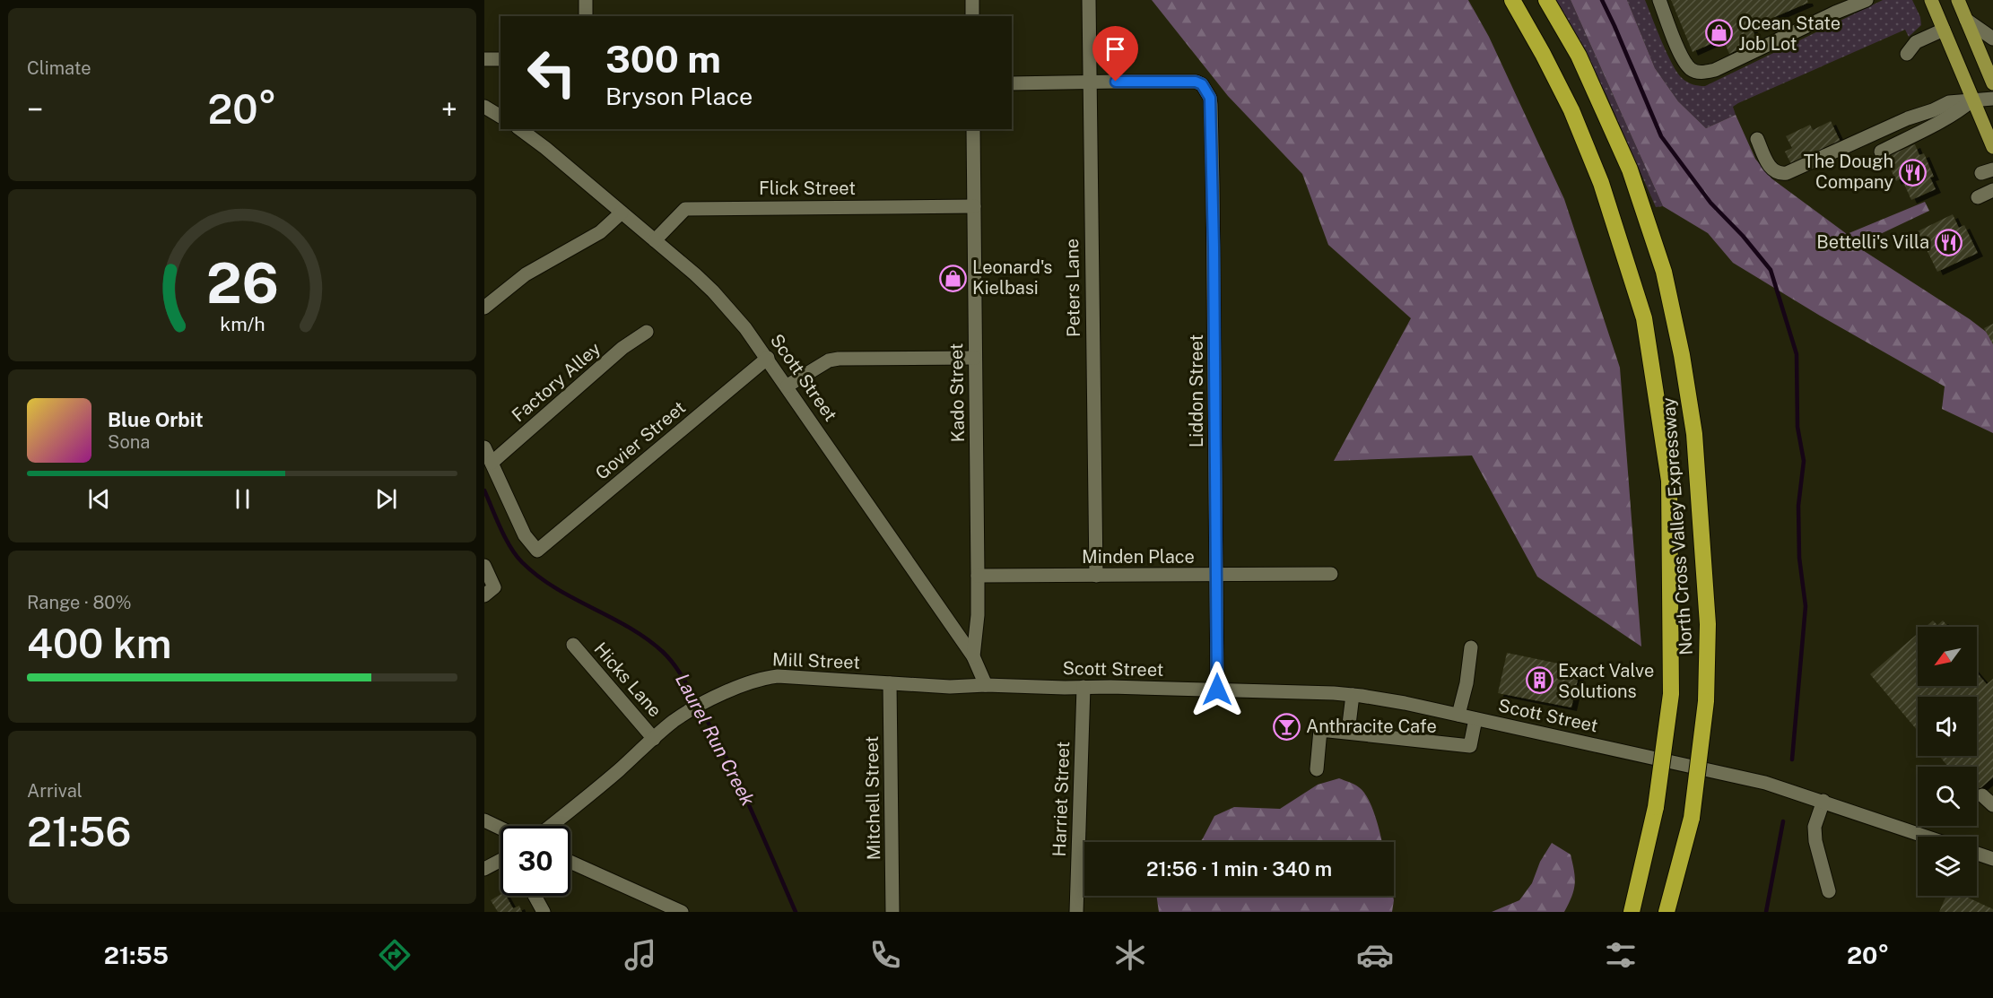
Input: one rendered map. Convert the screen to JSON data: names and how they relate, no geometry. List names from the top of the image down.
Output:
{
  "streets": {
    "highway": ["North Cross Valley Expressway"],
    "street": [
      "Flick Street",
      "Peters Lane",
      "Scott Street",
      "Factory Alley",
      "Liddon Street",
      "Kado Street",
      "Govier Street",
      "Minden Place",
      "Mill Street",
      "Hicks Lane",
      "Mitchell Street",
      "Harriet Street"
    ]
  },
  "crossings": [
    ["Flick Street", "Scott Street"],
    ["Flick Street", "Kado Street"],
    ["Peters Lane", "Liddon Street"],
    ["Peters Lane", "Minden Place"],
    ["Scott Street", "Liddon Street"],
    ["Scott Street", "Kado Street"],
    ["Scott Street", "Govier Street"],
    ["Scott Street", "Mill Street"],
    ["Scott Street", "Harriet Street"],
    ["Factory Alley", "Govier Street"],
    ["Liddon Street", "Minden Place"],
    ["Kado Street", "Minden Place"],
    ["Mill Street", "Hicks Lane"],
    ["Mill Street", "Mitchell Street"]
  ],
  "water": ["Laurel Run Creek"],
  "places": {
    "shop": ["Ocean State Job Lot", "Leonard's Kielbasi"],
    "restaurant": ["The Dough Company", "Bettelli's Villa"],
    "building": ["Exact Valve Solutions"],
    "bar": ["Anthracite Cafe"]
  },
  "north": "bottom left",
  "page": {
    "tile": [
      "Climate",
      ["Range · 80%", "400 km"],
      ["Arrival", "21:56"]
    ],
    "turn": ["300 m", "Bryson Place"],
    "heat": ["−", "20°", "+"],
    "song": ["Blue Orbit", "Sona"],
    "limit": "30",
    "trip": "21:56 · 1 min · 340 m",
    "tabs": ["21:55", "20°"],
    "gauge": ["26", "km/h"]
  }
}
